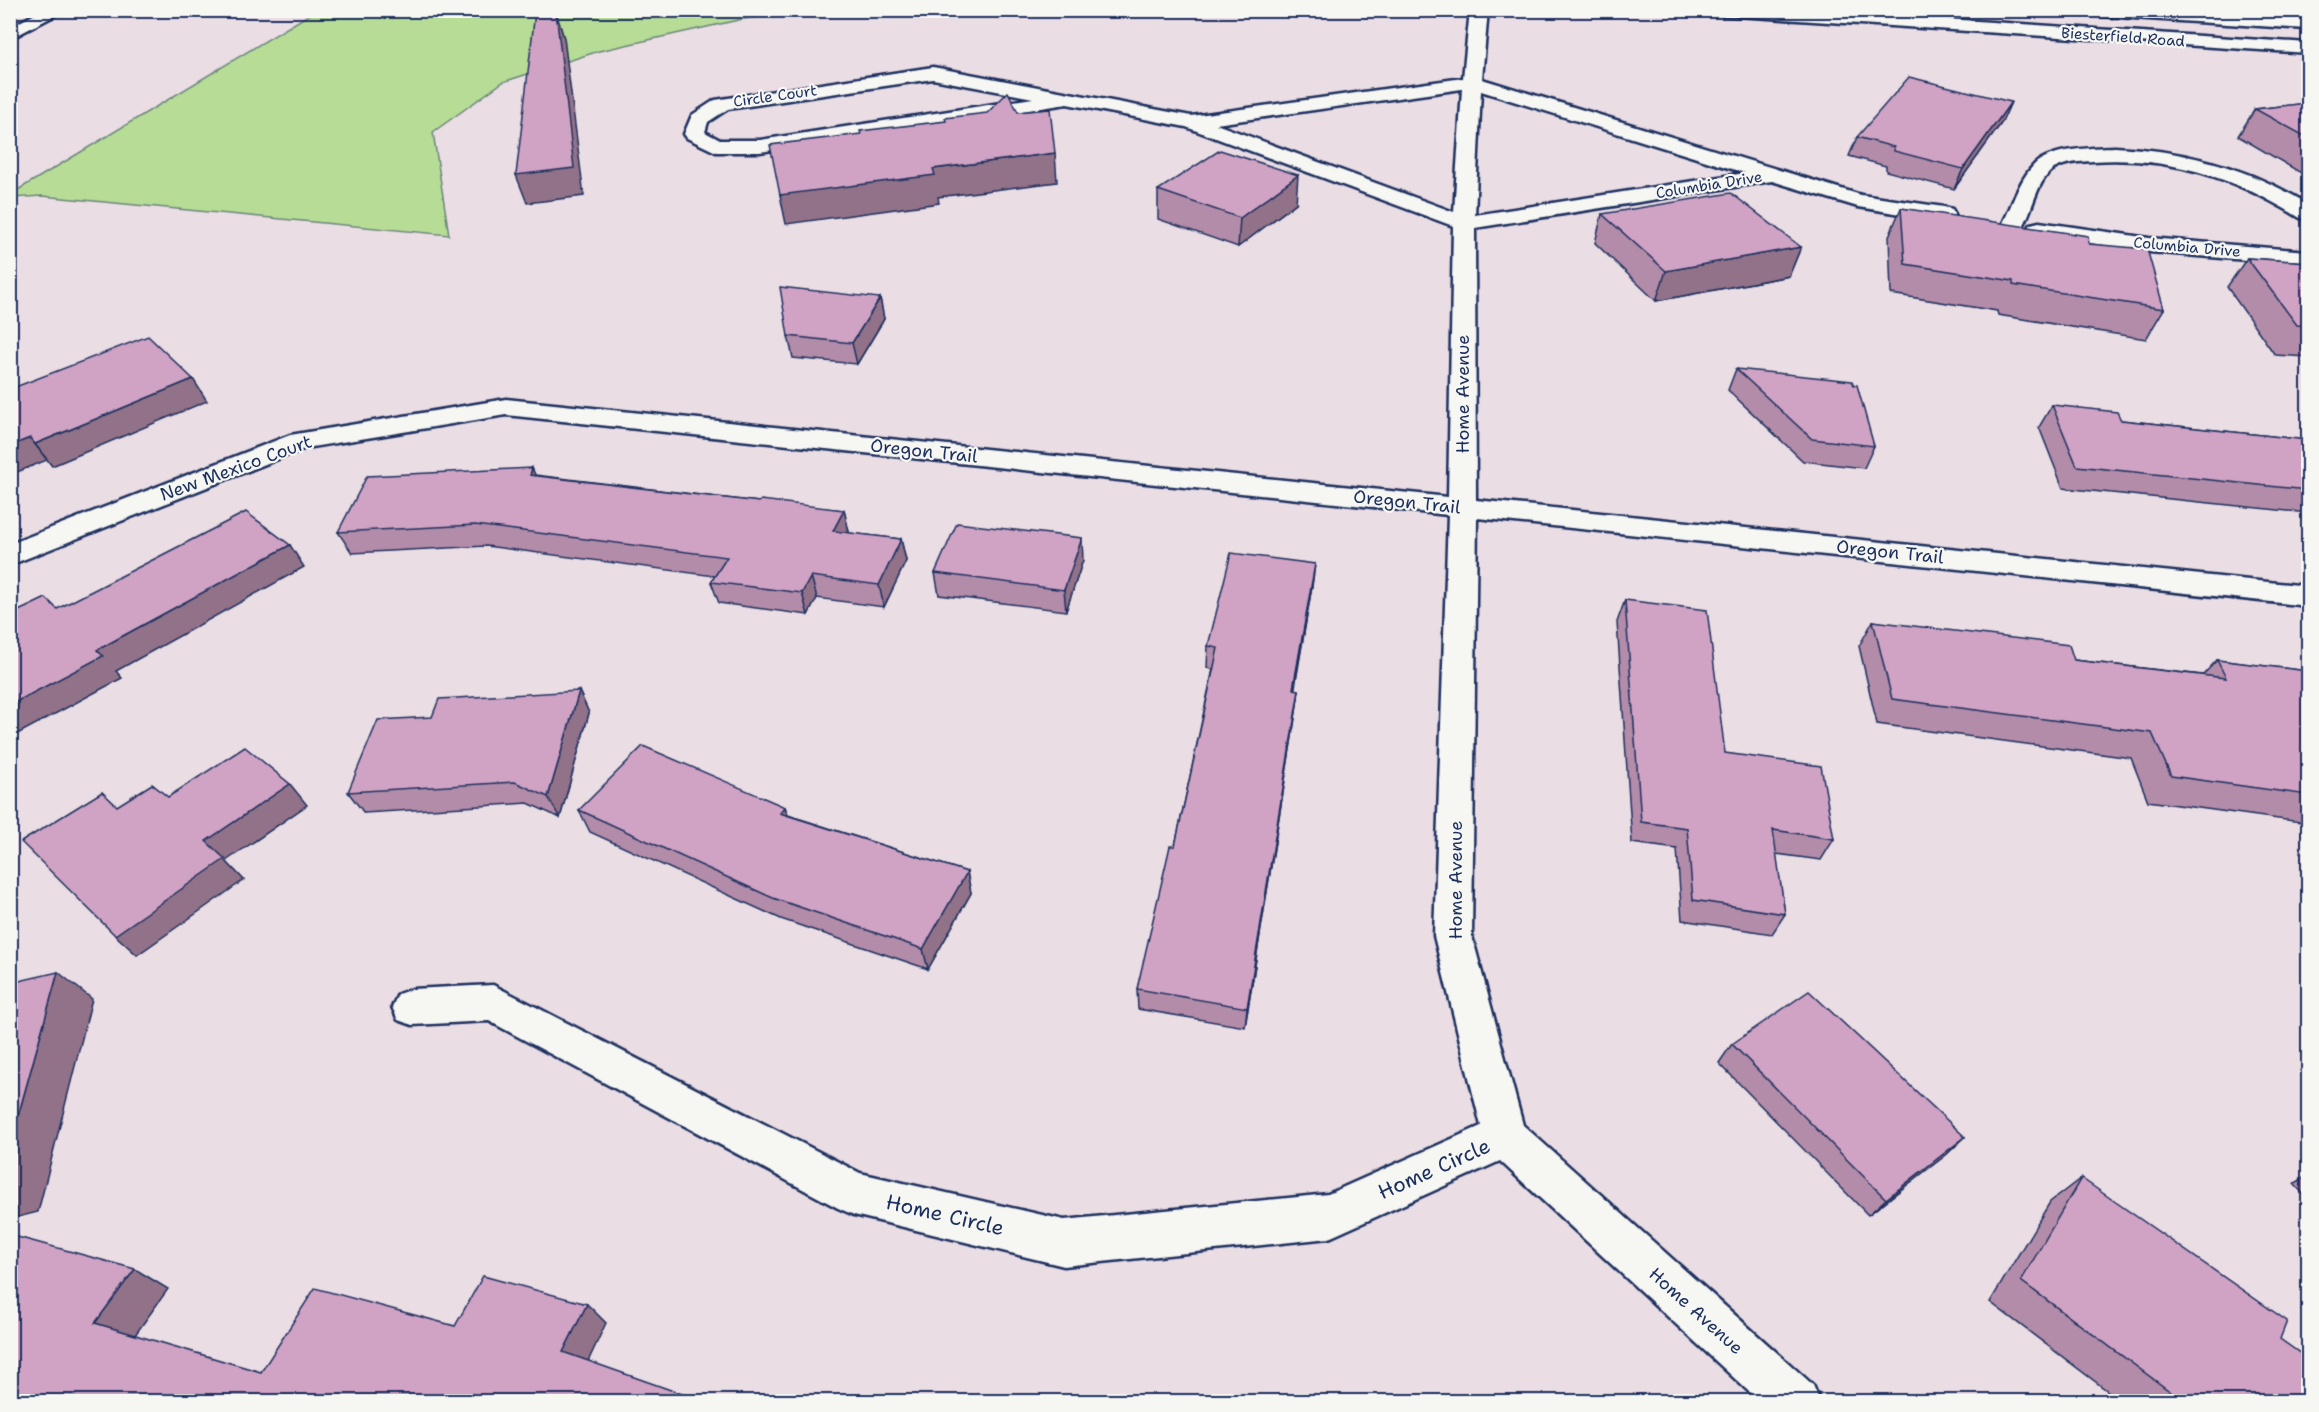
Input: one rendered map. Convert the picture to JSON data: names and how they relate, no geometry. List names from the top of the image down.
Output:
{
  "streets": {
    "street": [
      "Biesterfield Road",
      "Circle Court",
      "Columbia Drive",
      "Home Avenue",
      "Oregon Trail",
      "New Mexico Court",
      "Home Circle"
    ]
  },
  "crossings": [
    ["Columbia Drive", "Home Avenue"],
    ["Home Avenue", "Oregon Trail"],
    ["Home Avenue", "Home Circle"],
    ["Oregon Trail", "New Mexico Court"]
  ]
}
